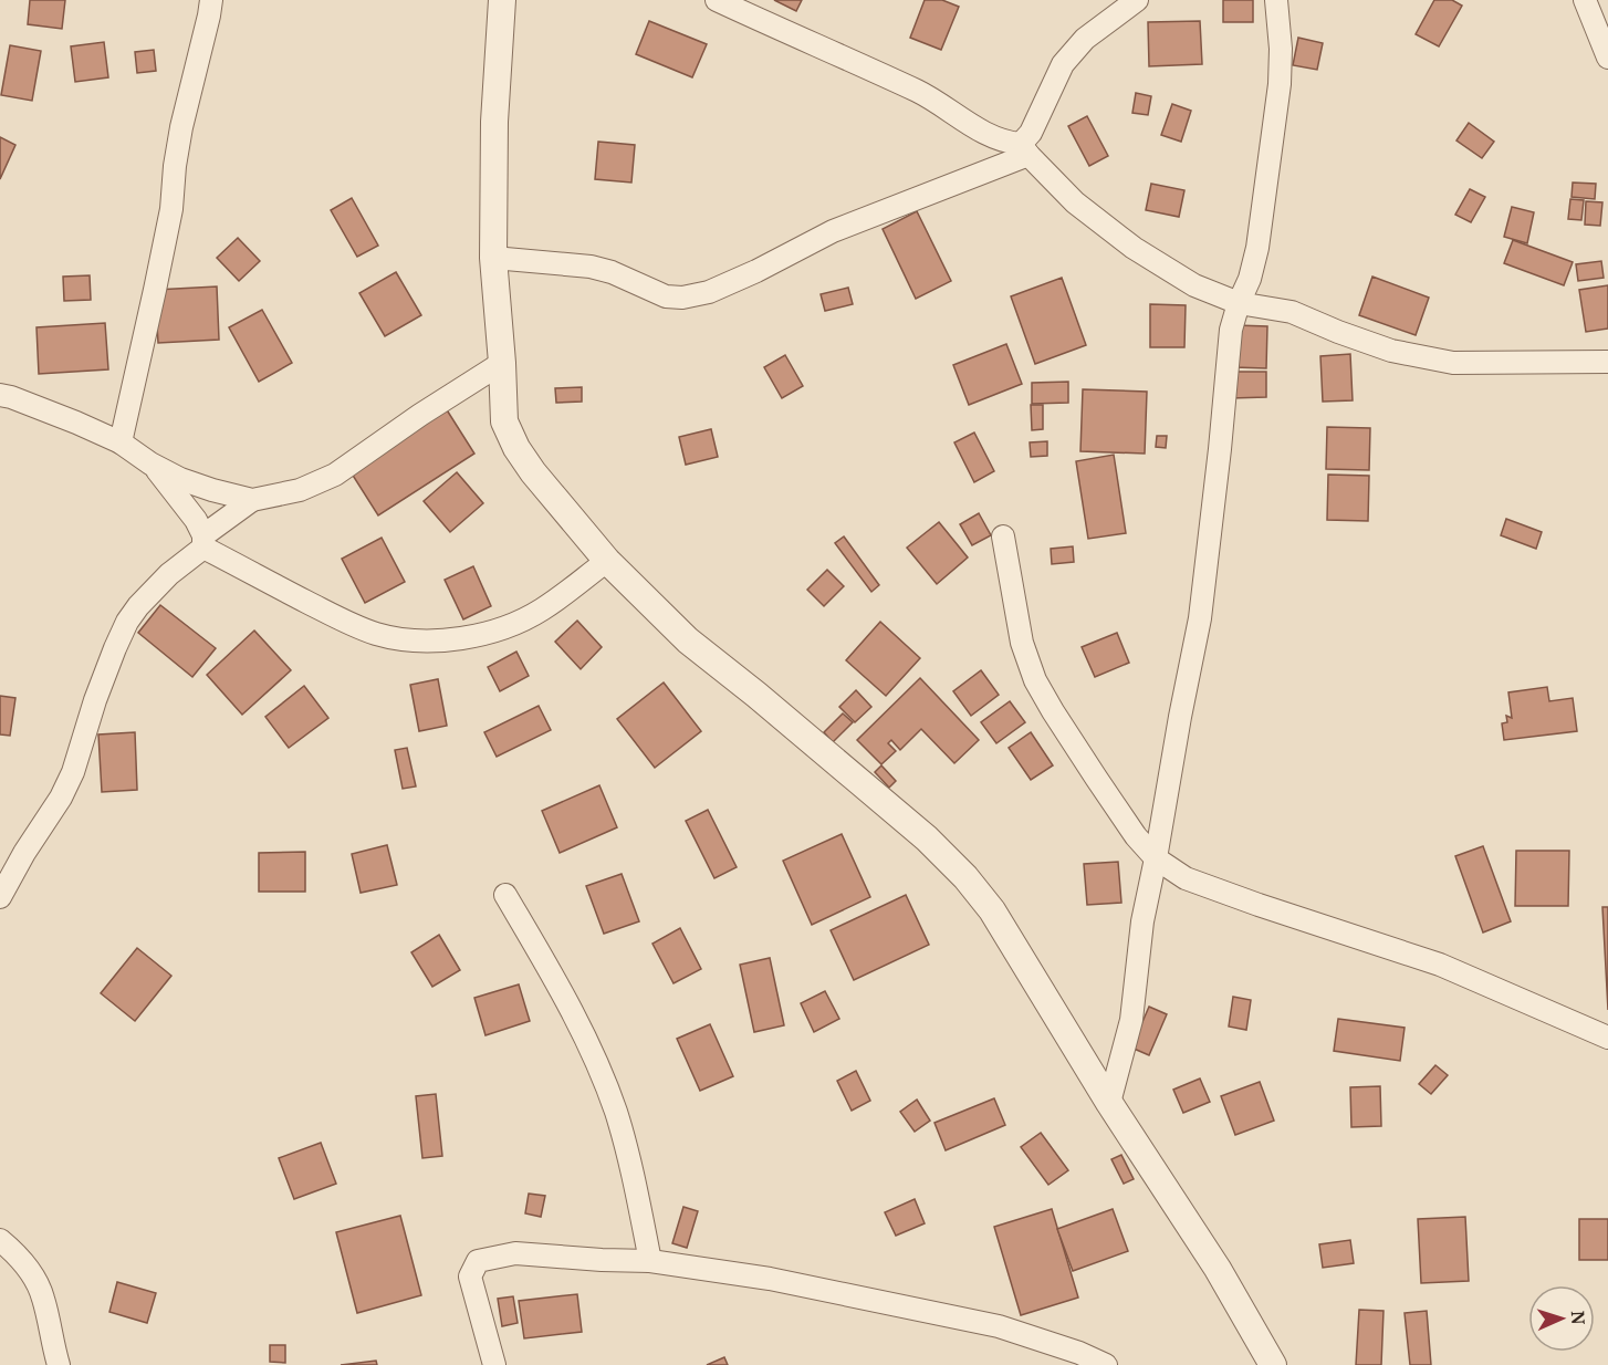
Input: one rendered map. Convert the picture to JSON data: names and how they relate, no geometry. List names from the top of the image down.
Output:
{
  "north": "right"
}
